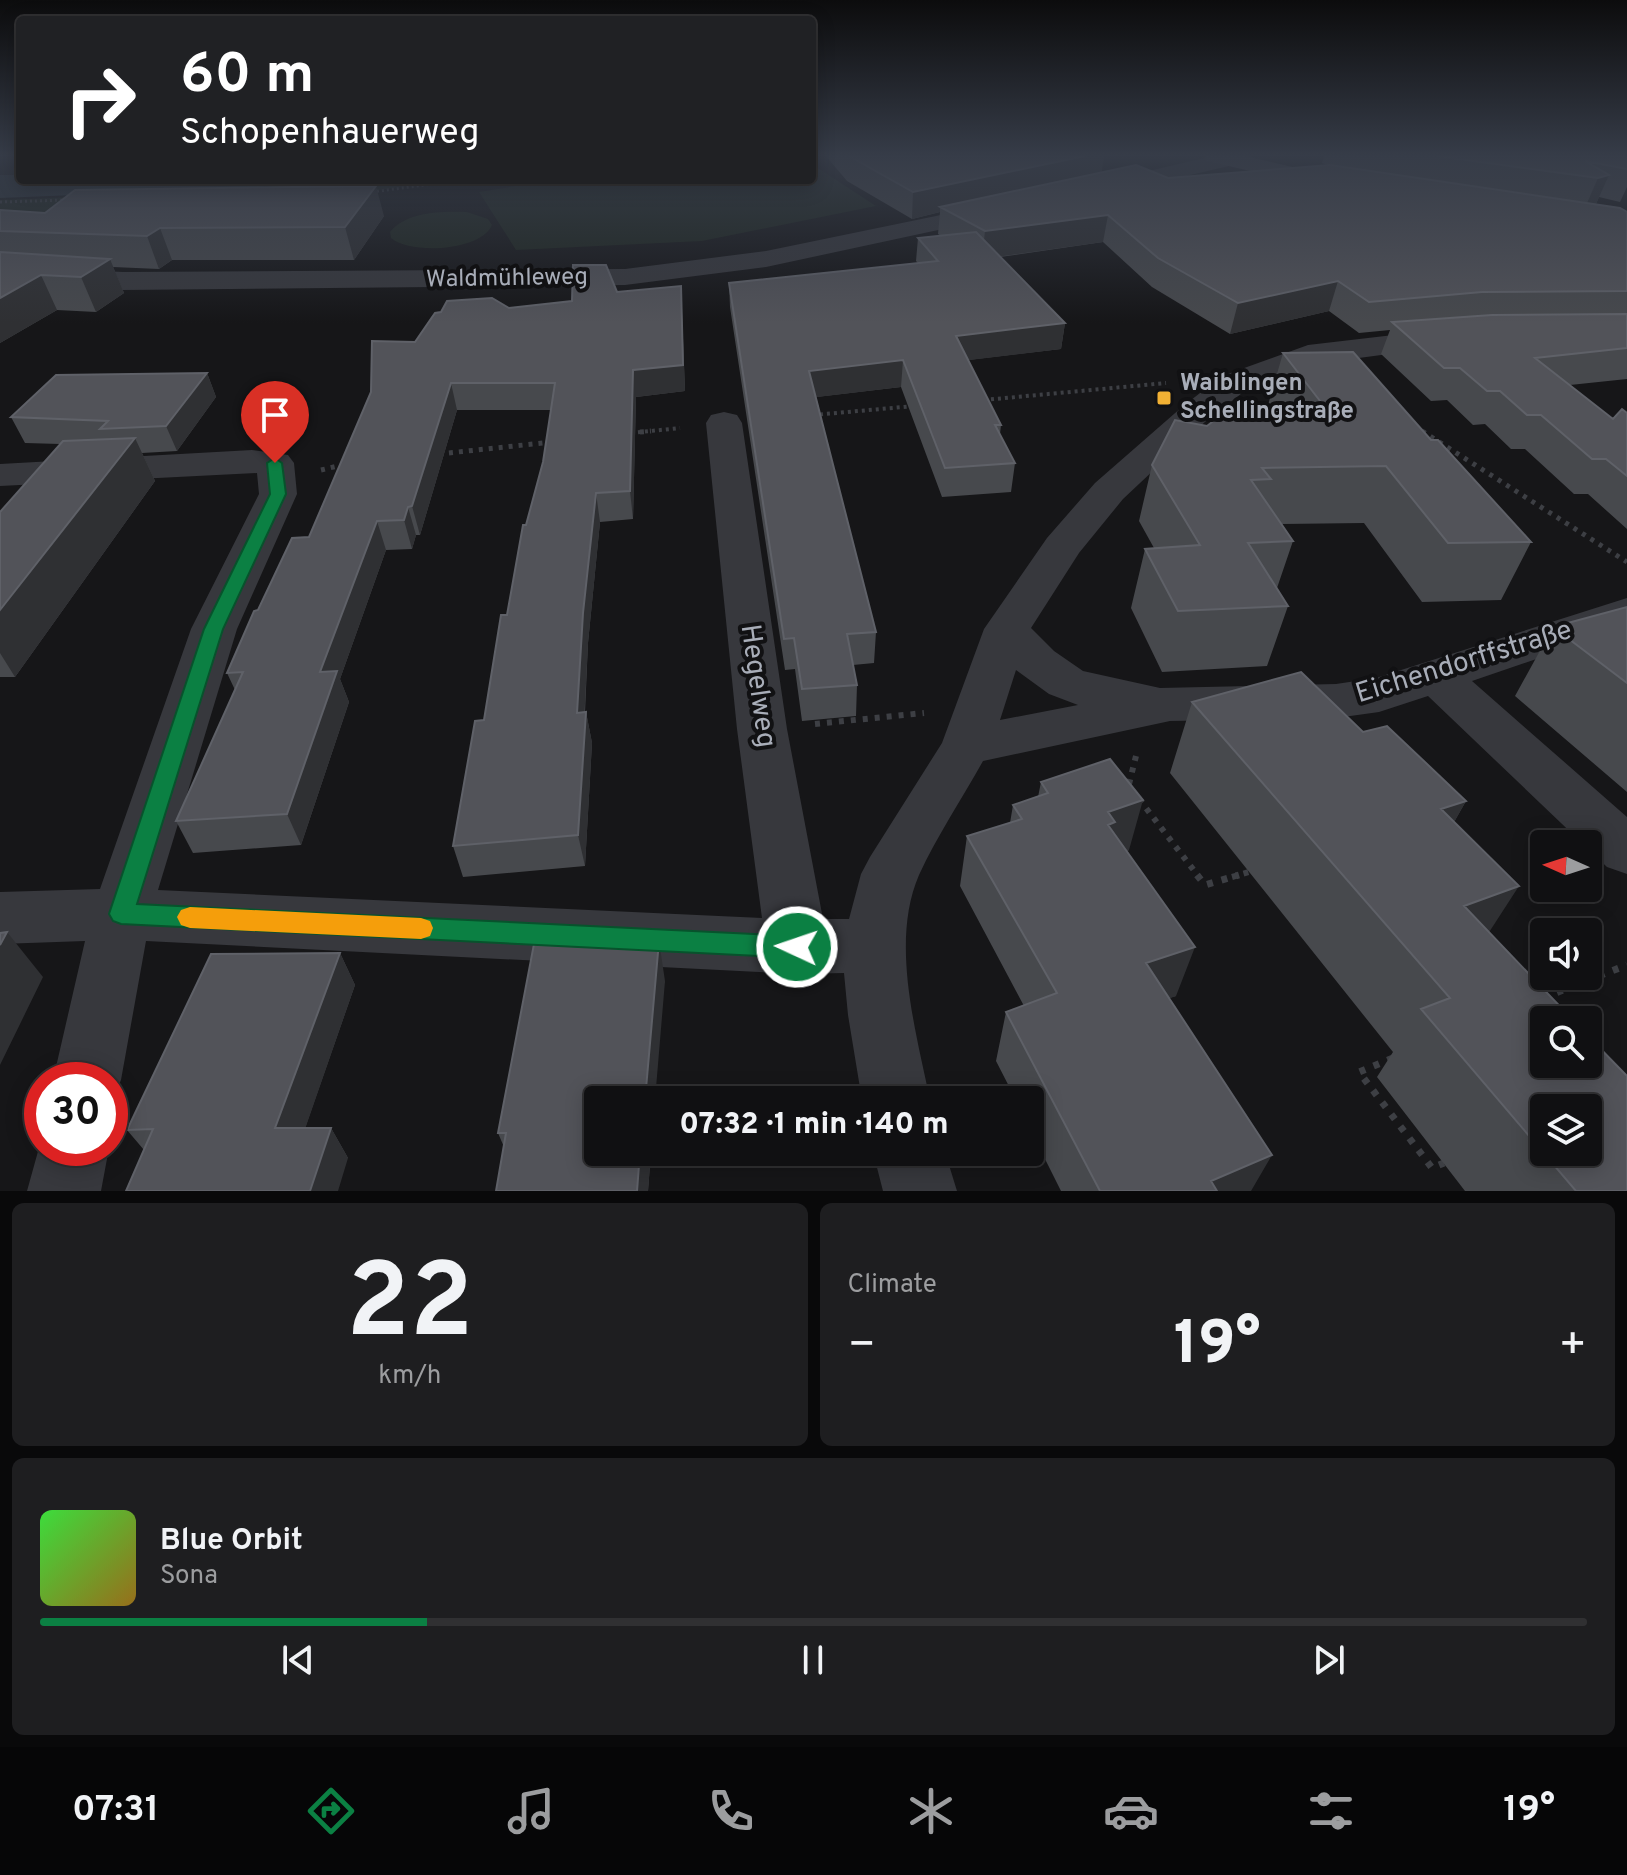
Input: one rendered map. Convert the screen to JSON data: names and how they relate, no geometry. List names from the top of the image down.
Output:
{
  "streets": {
    "street": ["Waldmühleweg", "Eichendorffstraße", "Hegelweg"]
  },
  "places": {
    "transit": ["Waiblingen Schellingstraße"]
  },
  "north": "left",
  "page": {
    "turn": ["60 m", "Schopenhauerweg"],
    "limit": "30",
    "trip": "07:32 · 1 min · 140 m",
    "tile": [
      ["22", "km/h"],
      "Climate"
    ],
    "heat": ["−", "19°", "+"],
    "song": ["Blue Orbit", "Sona"],
    "tabs": ["07:31", "19°"]
  }
}
